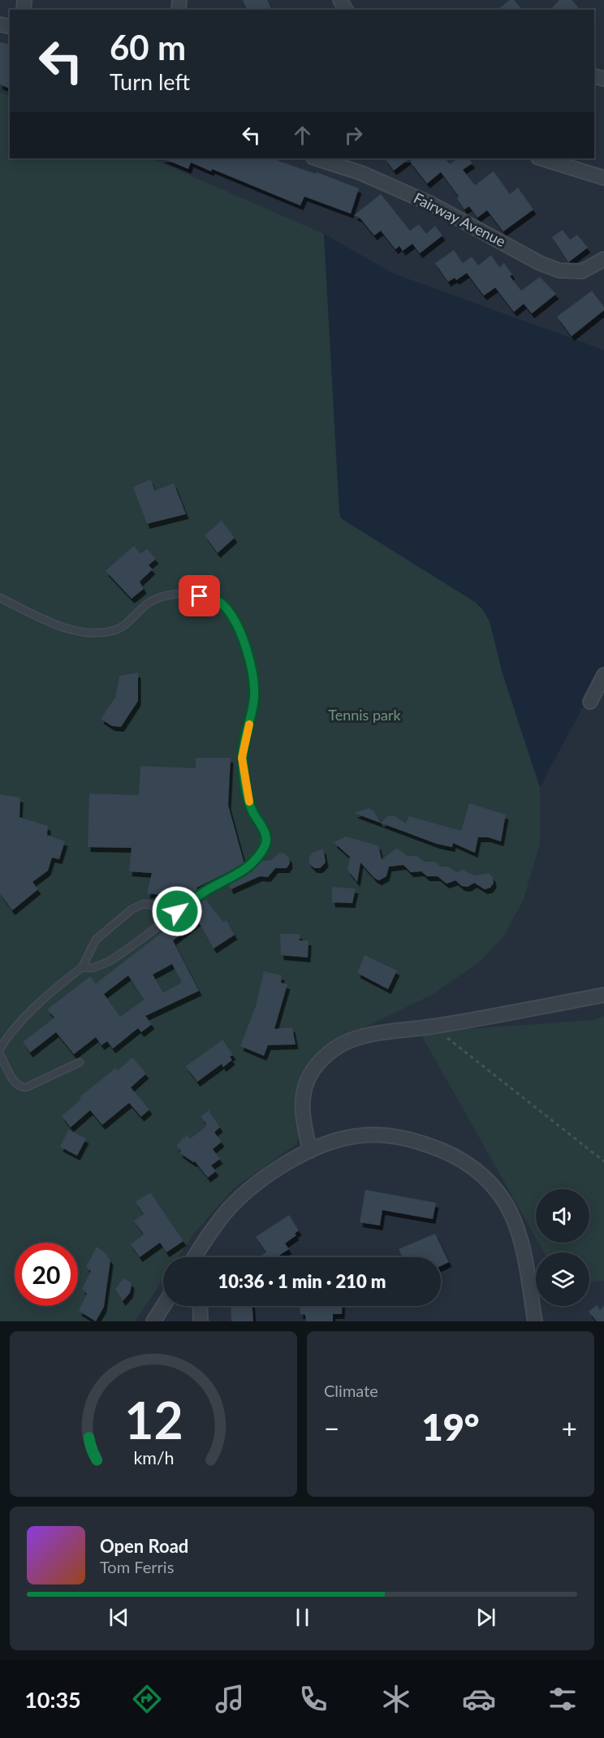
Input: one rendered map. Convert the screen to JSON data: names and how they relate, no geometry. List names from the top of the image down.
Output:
{
  "streets": {
    "street": ["Fairway Avenue"]
  },
  "parks": ["Tennis park"],
  "page": {
    "turn": ["60 m", "Turn left"],
    "limit": "20",
    "trip": "10:36 · 1 min · 210 m",
    "tile": "Climate",
    "heat": ["−", "19°", "+"],
    "song": ["Open Road", "Tom Ferris"],
    "tabs": "10:35",
    "gauge": ["12", "km/h"]
  }
}
